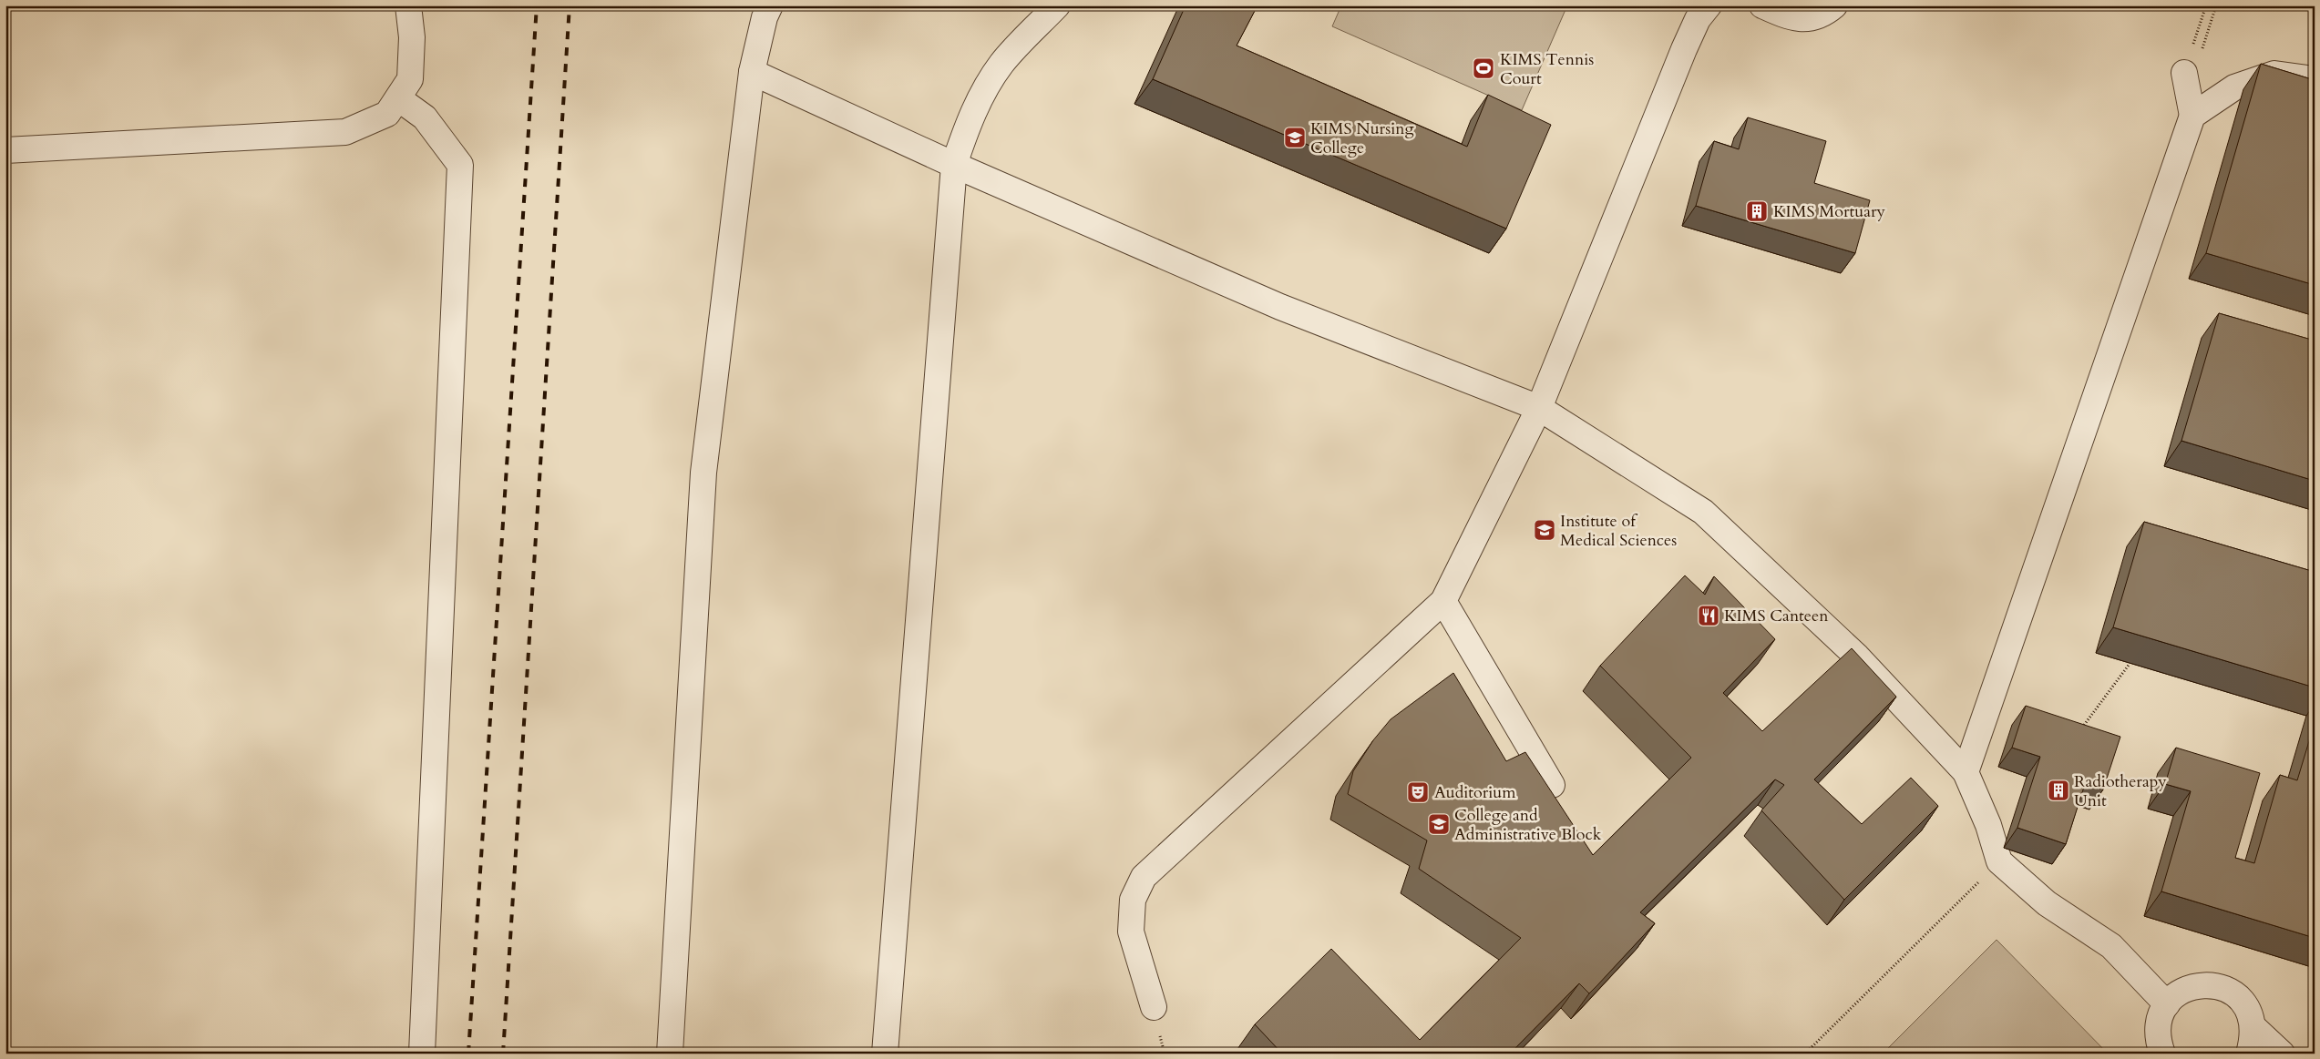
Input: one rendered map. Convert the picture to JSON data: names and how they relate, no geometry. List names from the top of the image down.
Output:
{
  "places": {
    "sports": ["KIMS Tennis Court"],
    "school or university": ["KIMS Nursing College", "Institute of Medical Sciences", "College and Administrative Block"],
    "building": ["KIMS Mortuary", "Radiotherapy Unit"],
    "restaurant": ["KIMS Canteen"],
    "theatre": ["Auditorium"]
  }
}
